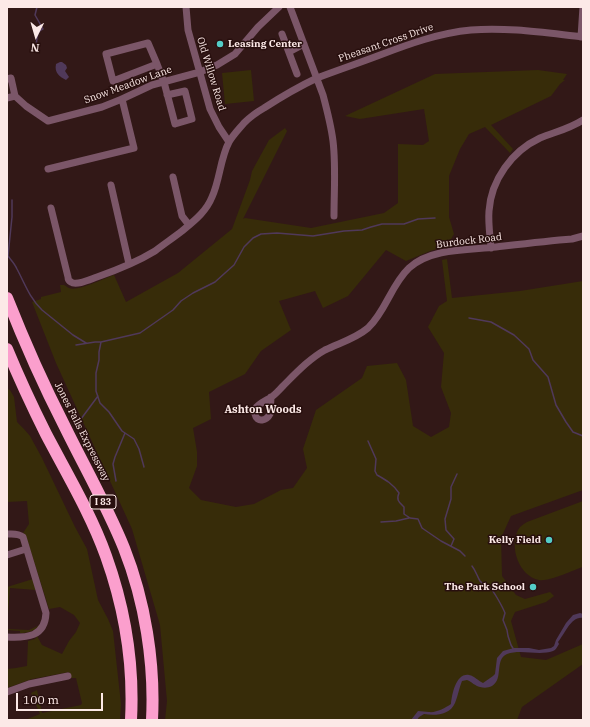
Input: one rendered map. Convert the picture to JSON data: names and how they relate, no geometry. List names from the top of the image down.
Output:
{
  "streets": {
    "highway": ["Jones Falls Expressway", "I 83"],
    "street": [
      "Pheasant Cross Drive",
      "Old Willow Road",
      "Snow Meadow Lane",
      "Burdock Road"
    ]
  },
  "crossings": [
    ["Pheasant Cross Drive", "Old Willow Road"],
    ["Old Willow Road", "Snow Meadow Lane"]
  ],
  "districts": ["Ashton Woods"],
  "places": ["Leasing Center", "Kelly Field", "The Park School"],
  "scale_bar": "100 m",
  "north": "bottom"
}
